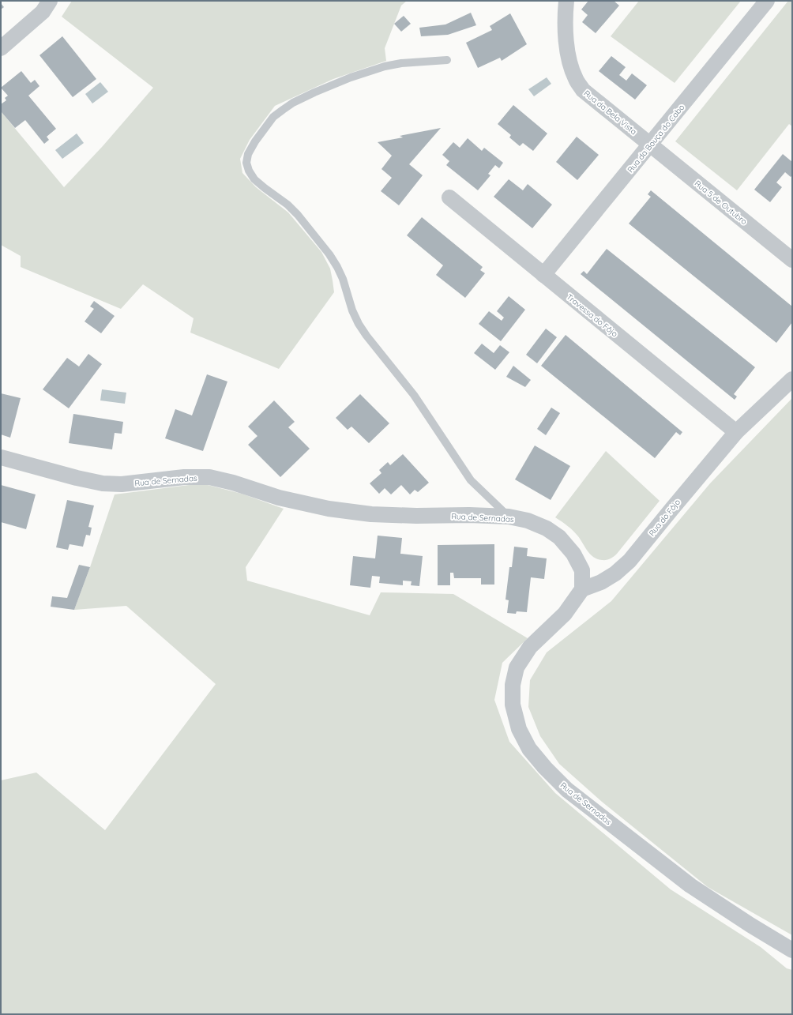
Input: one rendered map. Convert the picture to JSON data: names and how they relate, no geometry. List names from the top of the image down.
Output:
{
  "streets": {
    "street": [
      "Rua da Bela Vista",
      "Rua da Bouça do Cabo",
      "Rua 5 de Outubro",
      "Travessa do Fôjo",
      "Rua de Sernadas",
      "Rua do Fôjo"
    ]
  },
  "crossings": [
    ["Rua da Bela Vista", "Rua da Bouça do Cabo"],
    ["Rua da Bela Vista", "Rua 5 de Outubro"],
    ["Rua da Bouça do Cabo", "Rua 5 de Outubro"],
    ["Rua da Bouça do Cabo", "Travessa do Fôjo"],
    ["Travessa do Fôjo", "Rua do Fôjo"],
    ["Rua de Sernadas", "Rua do Fôjo"]
  ]
}
